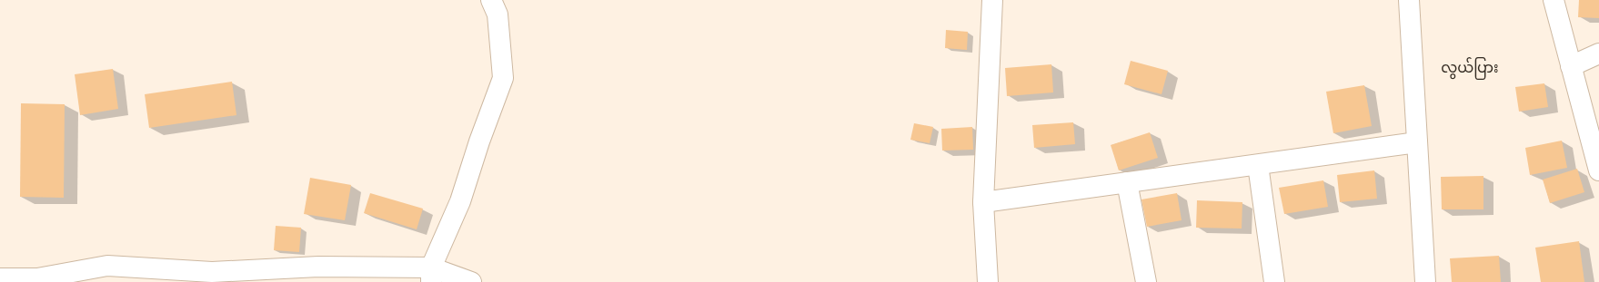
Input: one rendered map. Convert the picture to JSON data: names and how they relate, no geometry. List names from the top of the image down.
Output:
{
  "districts": ["လွယ်ပြား"]
}
